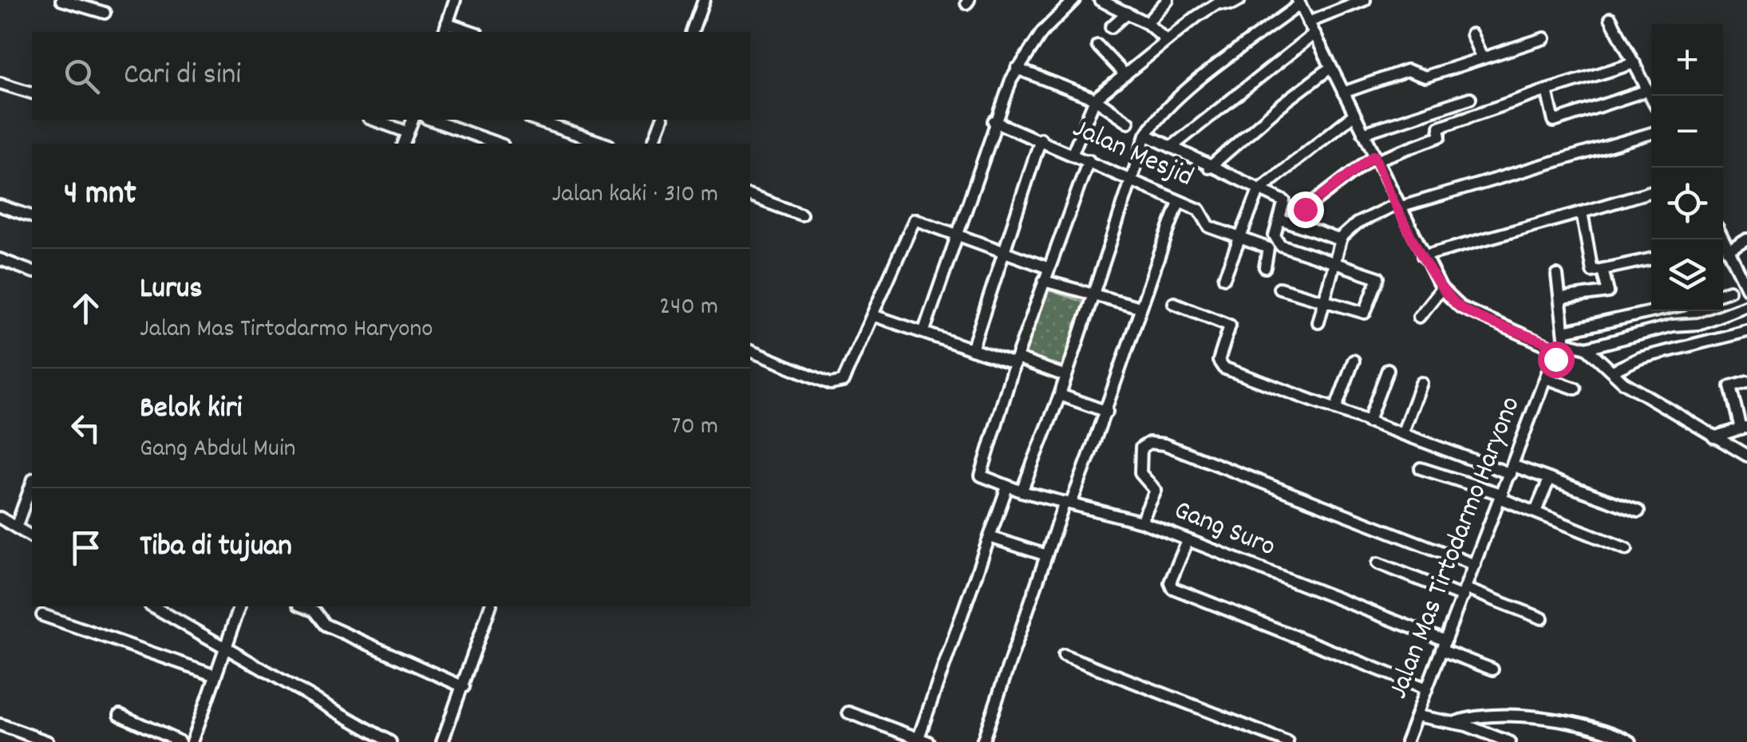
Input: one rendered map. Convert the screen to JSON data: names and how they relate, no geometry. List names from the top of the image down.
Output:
{
  "streets": {
    "street": ["Jalan Mesjid", "Gang Suro", "Jalan Mas Tirtodarmo Haryono"]
  },
  "crossings": [
    ["Gang Suro", "Jalan Mas Tirtodarmo Haryono"]
  ],
  "page": {
    "map_buttons": ["+", "−"],
    "search": "Cari di sini",
    "heading": ["4 mnt", "Jalan kaki · 310 m"],
    "list": [
      ["Lurus", "Jalan Mas Tirtodarmo Haryono", "240 m"],
      ["Belok kiri", "Gang Abdul Muin", "70 m"],
      "Tiba di tujuan"
    ]
  }
}
